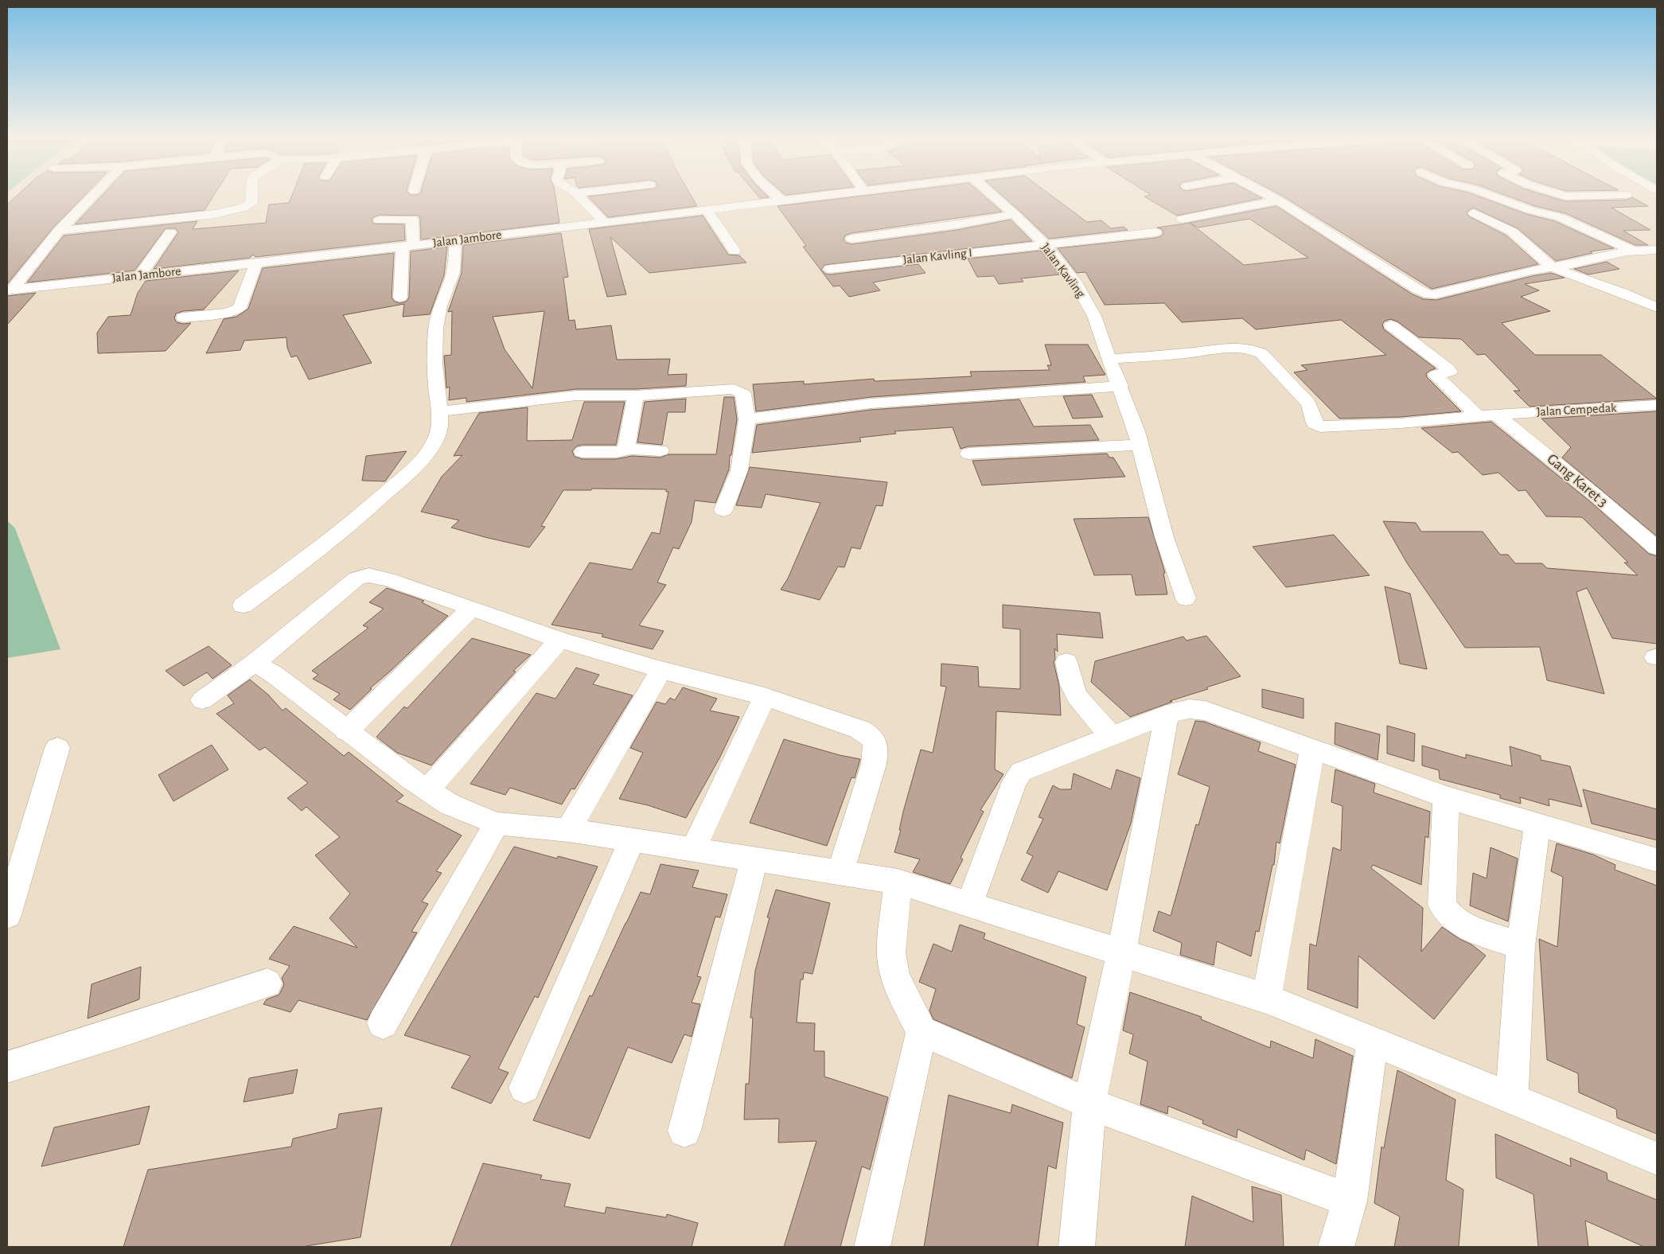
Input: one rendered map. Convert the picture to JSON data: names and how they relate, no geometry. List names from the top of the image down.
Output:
{
  "streets": {
    "street": [
      "Jalan Jambore",
      "Jalan Kavling I",
      "Jalan Kavling",
      "Jalan Cempedak",
      "Gang Karet 3"
    ]
  },
  "crossings": [
    ["Jalan Kavling I", "Jalan Kavling"],
    ["Jalan Kavling", "Jalan Cempedak"],
    ["Jalan Cempedak", "Gang Karet 3"]
  ]
}
